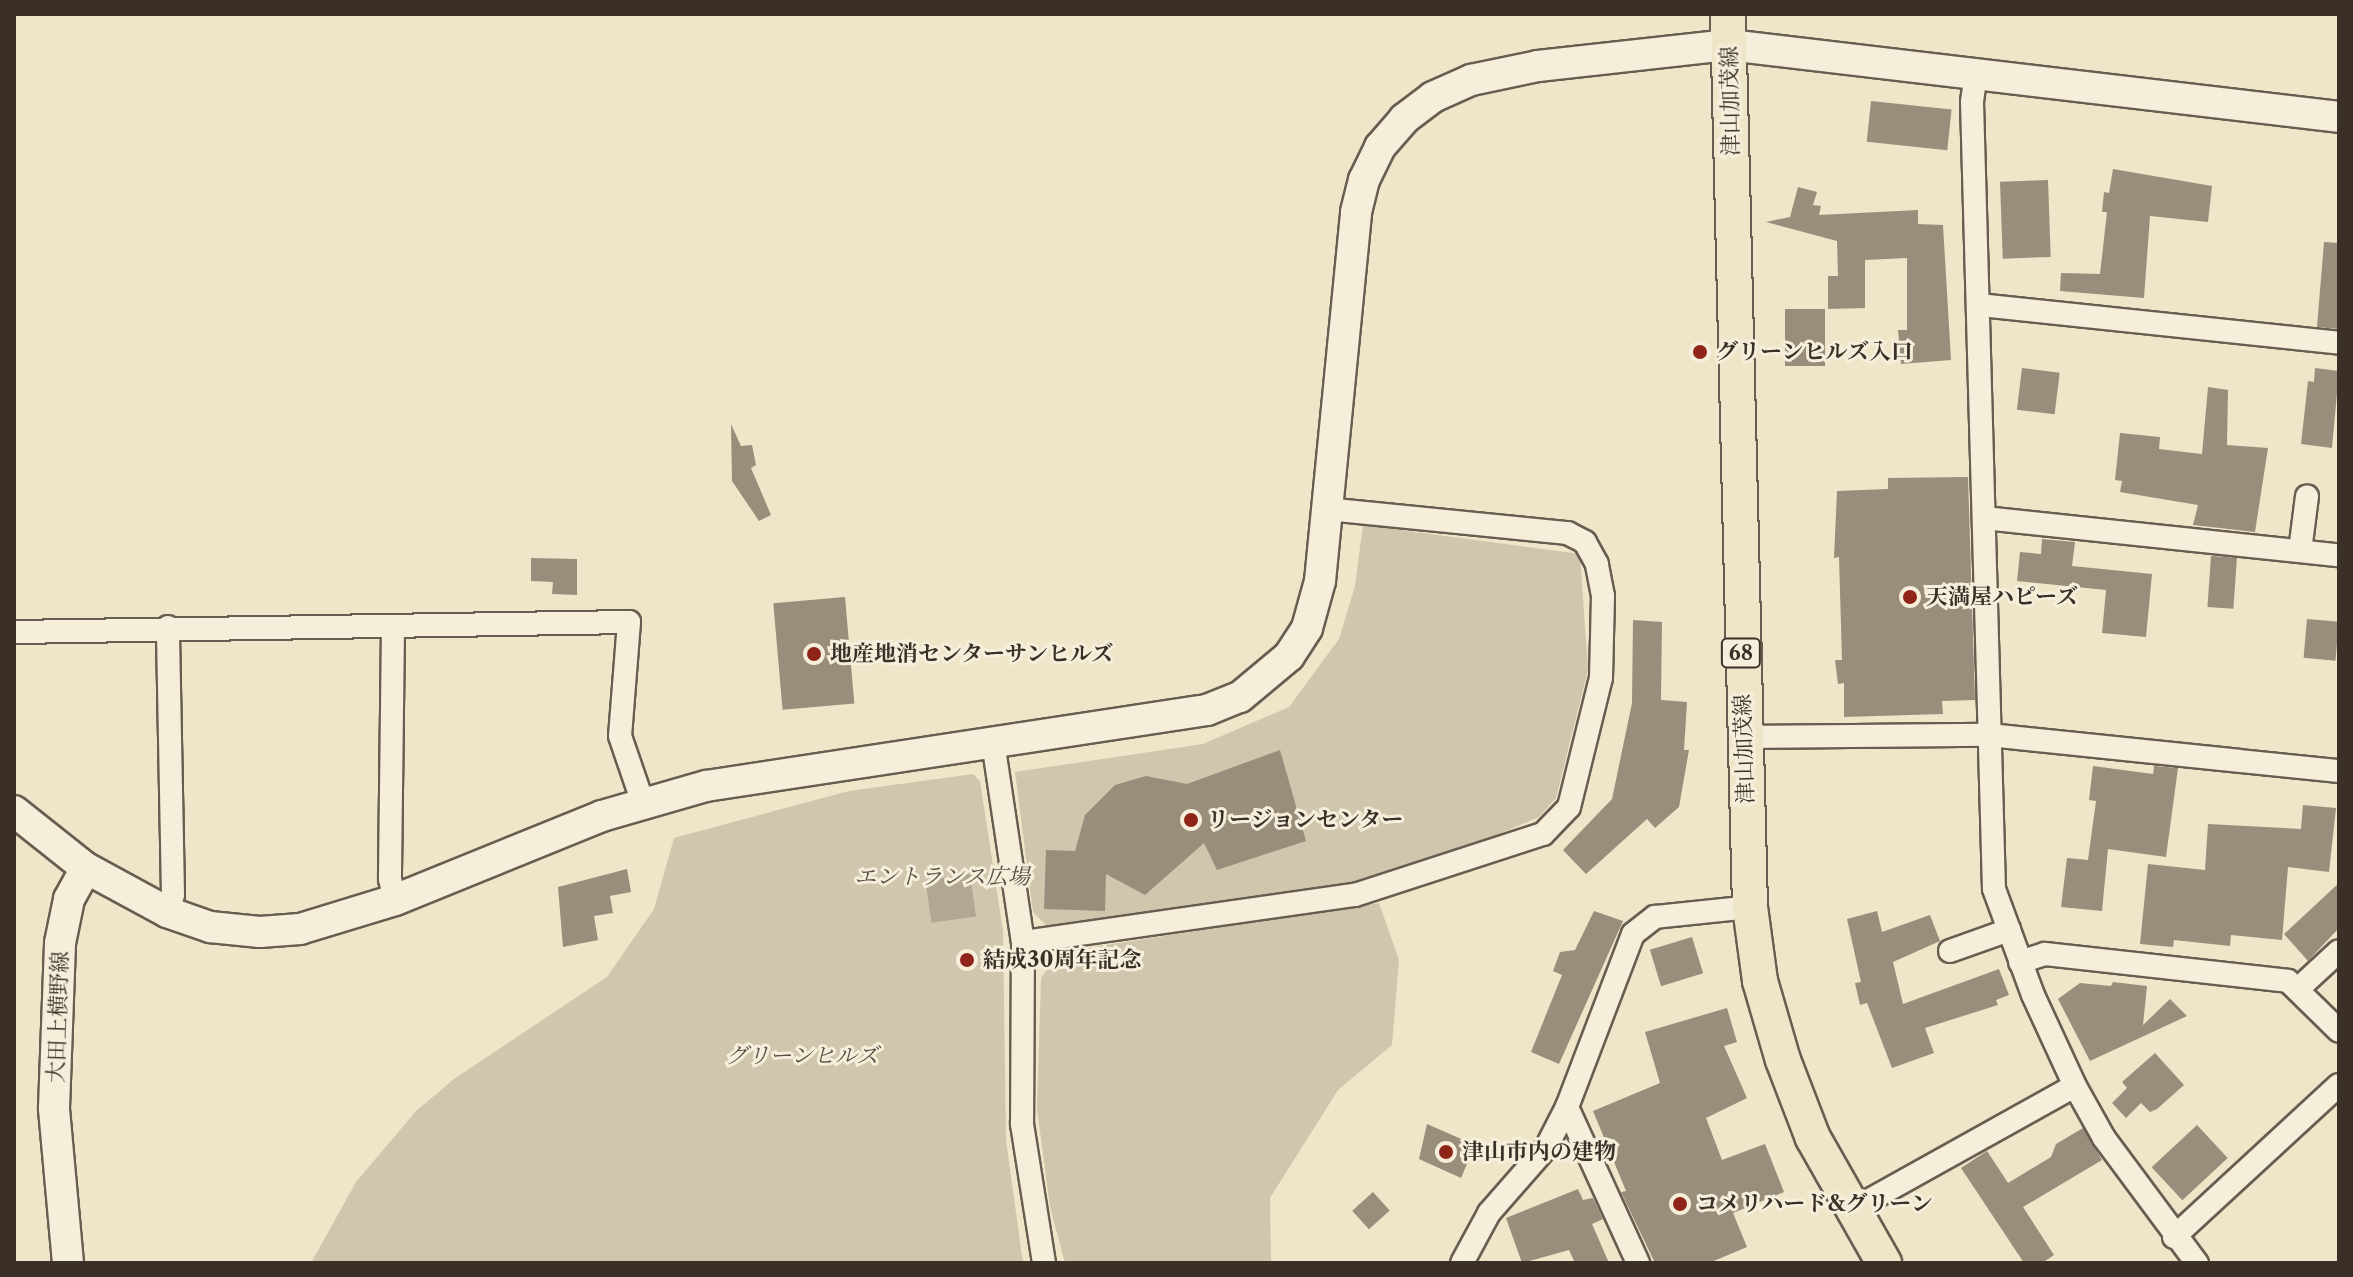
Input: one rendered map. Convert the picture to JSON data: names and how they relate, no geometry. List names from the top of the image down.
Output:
{
  "streets": {
    "main road": ["津山加茂線", "68"],
    "street": ["大田上横野線"]
  },
  "parks": ["エントランス広場", "グリーンヒルズ"],
  "places": [
    "グリーンヒルズ入口",
    "天満屋ハピーズ",
    "地産地消センターサンヒルズ",
    "リージョンセンター",
    "結成30周年記念",
    "津山市内の建物",
    "コメリハード&グリーン"
  ]
}
